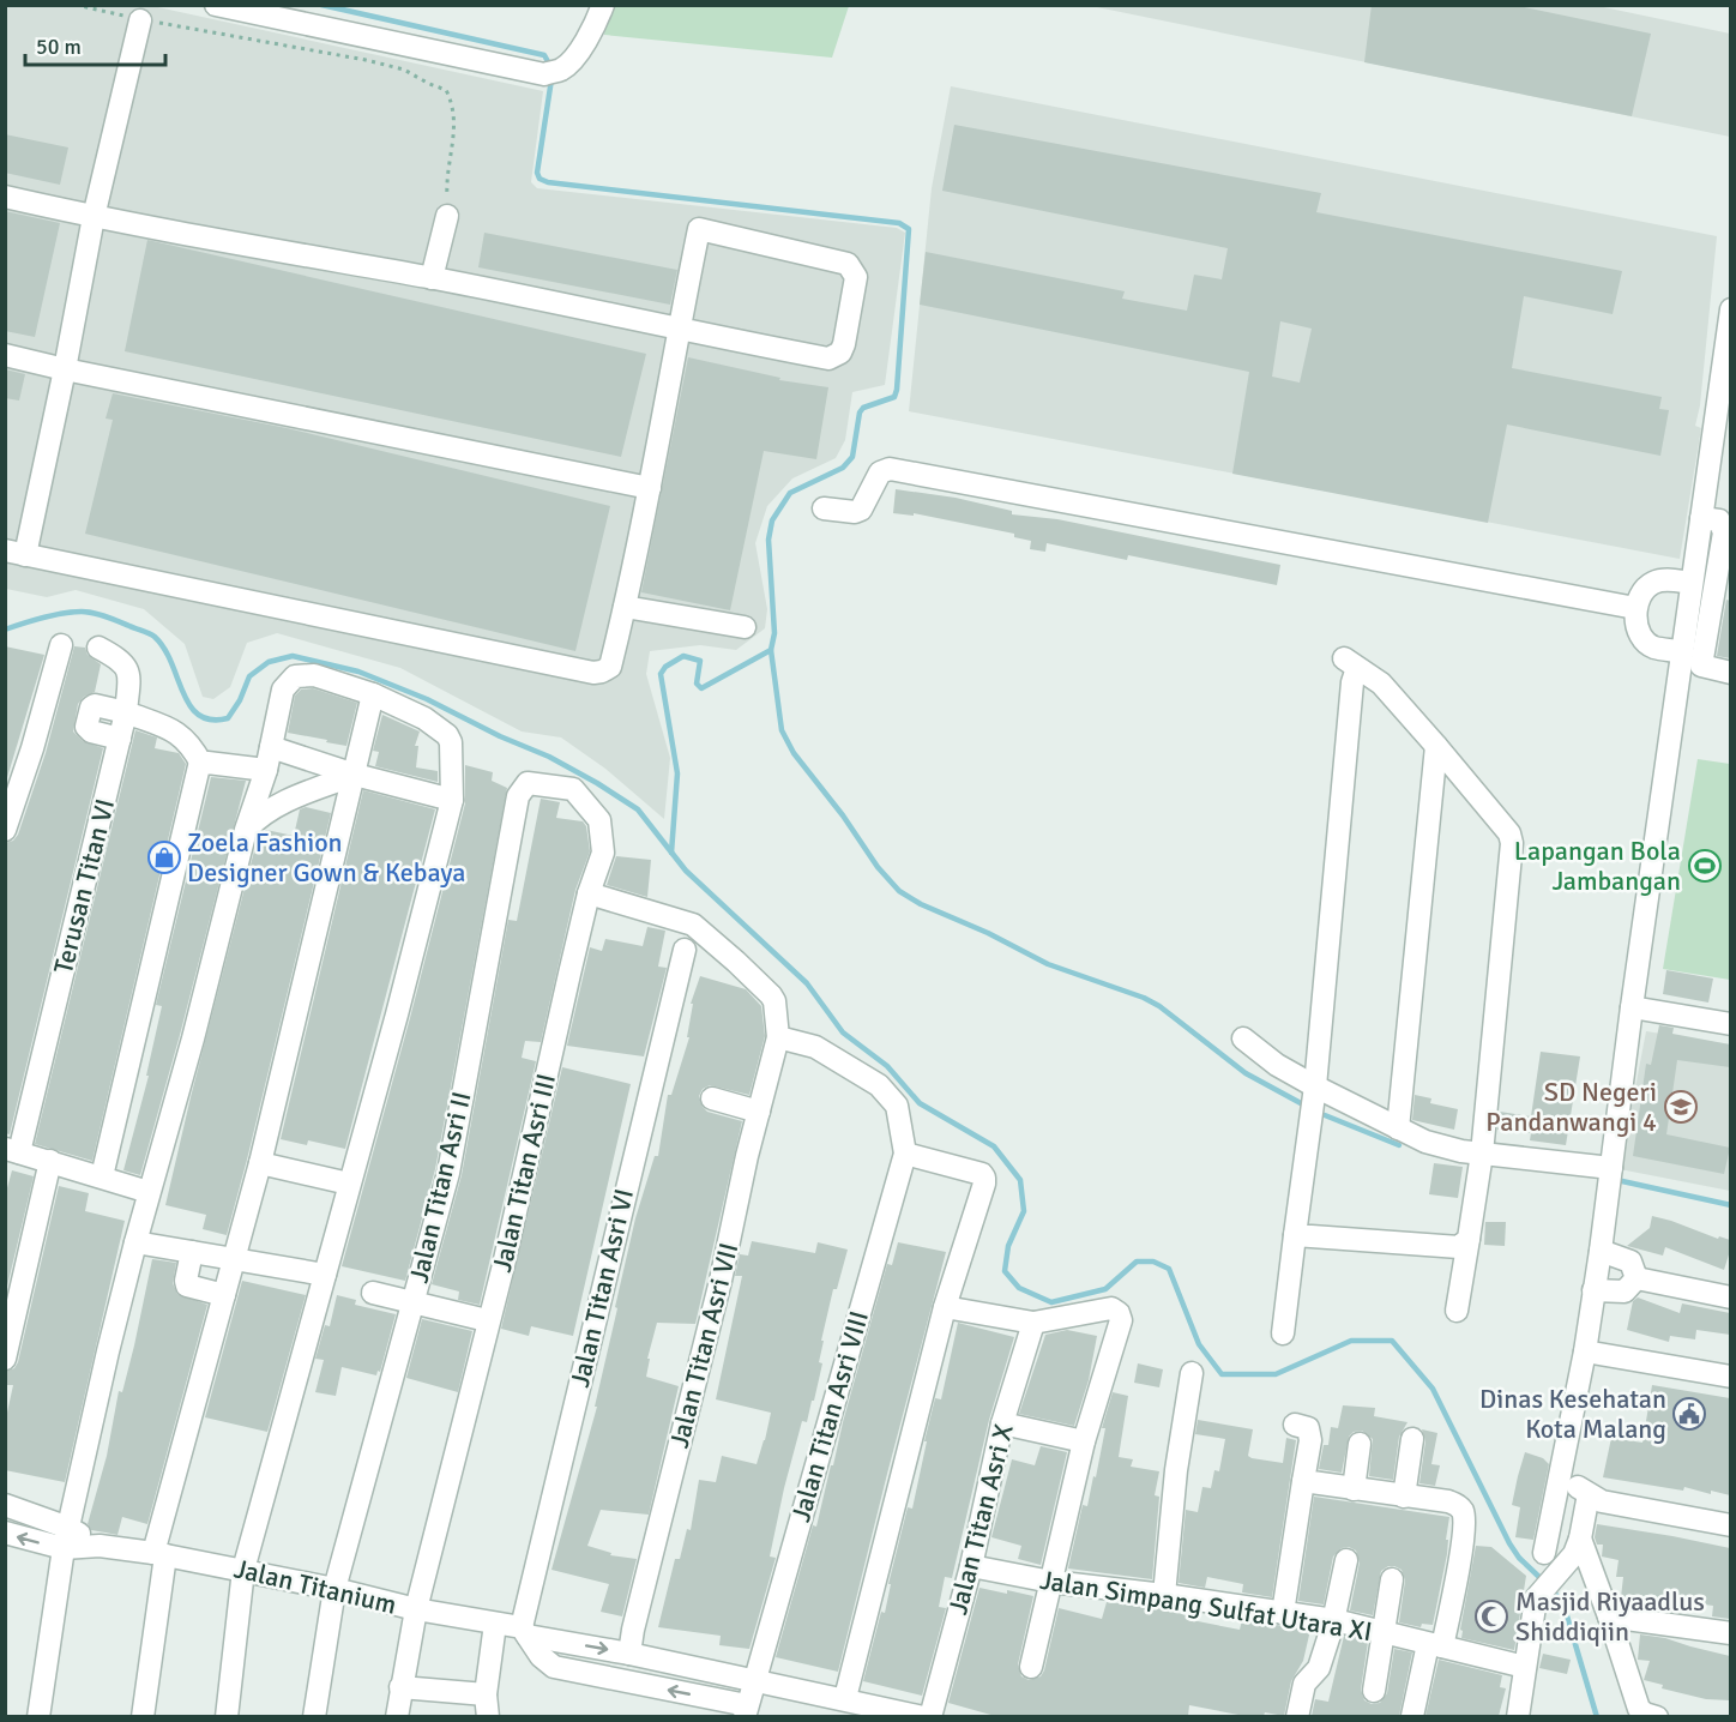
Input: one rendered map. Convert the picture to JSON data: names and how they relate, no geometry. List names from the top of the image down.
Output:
{
  "streets": {
    "street": [
      "Terusan Titan VI",
      "Jalan Titan Asri III",
      "Jalan Titan Asri II",
      "Jalan Titan Asri VI",
      "Jalan Titan Asri VII",
      "Jalan Titan Asri VIII",
      "Jalan Titan Asri X",
      "Jalan Titanium",
      "Jalan Simpang Sulfat Utara XI"
    ]
  },
  "crossings": [
    ["Jalan Titan Asri III", "Jalan Titan Asri II"],
    ["Jalan Titan Asri III", "Jalan Titanium"],
    ["Jalan Titan Asri II", "Jalan Titanium"],
    ["Jalan Titan Asri VI", "Jalan Titanium"],
    ["Jalan Titan Asri VII", "Jalan Titanium"],
    ["Jalan Titan Asri VIII", "Jalan Titanium"],
    ["Jalan Titan Asri X", "Jalan Simpang Sulfat Utara XI"]
  ],
  "places": {
    "shop": ["Zoela Fashion Designer Gown & Kebaya"],
    "sports": ["Lapangan Bola Jambangan"],
    "school or university": ["SD Negeri Pandanwangi 4"],
    "public building": ["Dinas Kesehatan Kota Malang"],
    "mosque": ["Masjid Riyaadlus Shiddiqiin"]
  },
  "scale_bar": "50 m"
}
